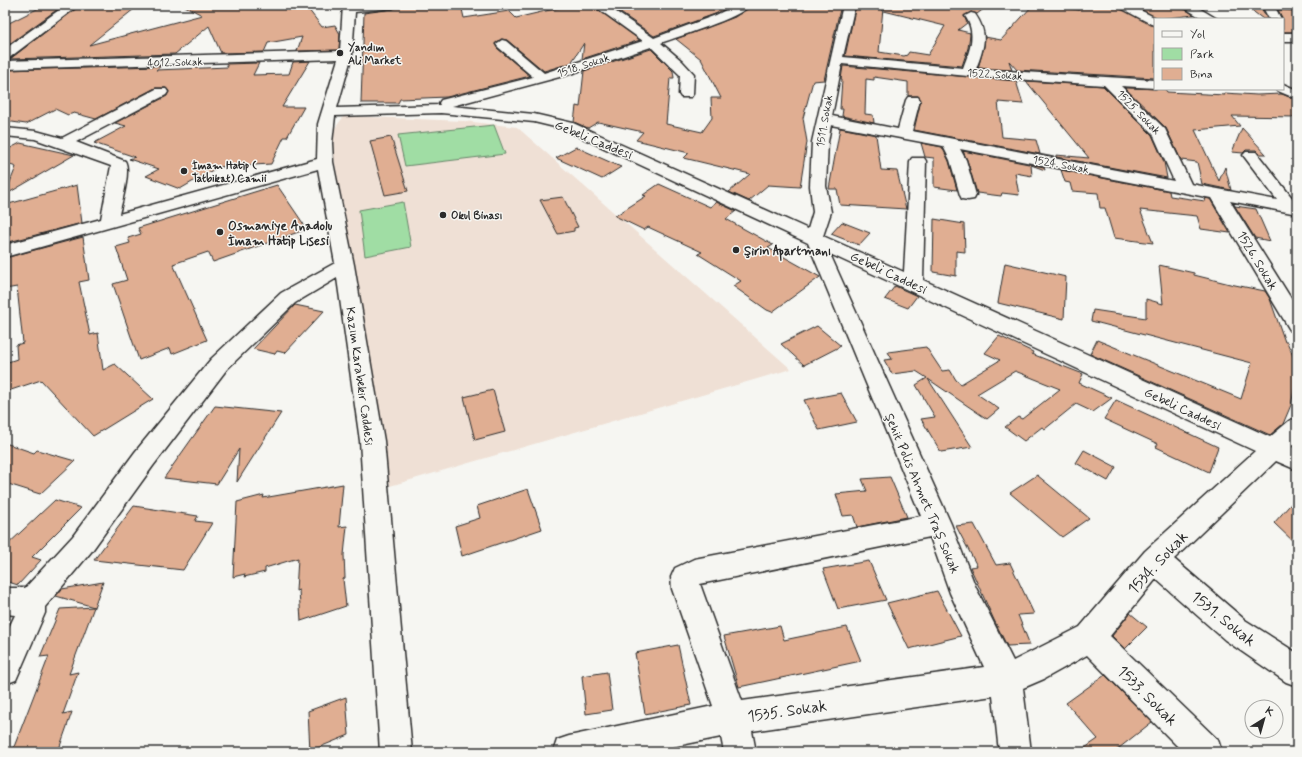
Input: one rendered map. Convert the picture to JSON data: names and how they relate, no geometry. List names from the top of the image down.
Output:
{
  "streets": {
    "street": [
      "4012. Sokak",
      "1518. Sokak",
      "1522. Sokak",
      "1525. Sokak",
      "1511. Sokak",
      "Gebeli Caddesi",
      "1524. Sokak",
      "1526. Sokak",
      "Kazım Karabekir Caddesi",
      "Şehit Polis Ahmet Traş Sokak",
      "1534. Sokak",
      "1531. Sokak",
      "1533. Sokak",
      "1535. Sokak"
    ]
  },
  "crossings": [
    ["4012. Sokak", "Kazım Karabekir Caddesi"],
    ["1518. Sokak", "Gebeli Caddesi"],
    ["1522. Sokak", "1525. Sokak"],
    ["1522. Sokak", "1511. Sokak"],
    ["1525. Sokak", "1524. Sokak"],
    ["1511. Sokak", "Gebeli Caddesi"],
    ["1511. Sokak", "1524. Sokak"],
    ["1511. Sokak", "Şehit Polis Ahmet Traş Sokak"],
    ["Gebeli Caddesi", "Kazım Karabekir Caddesi"],
    ["Gebeli Caddesi", "Şehit Polis Ahmet Traş Sokak"],
    ["Gebeli Caddesi", "1534. Sokak"],
    ["1524. Sokak", "1526. Sokak"],
    ["Şehit Polis Ahmet Traş Sokak", "1534. Sokak"],
    ["Şehit Polis Ahmet Traş Sokak", "1535. Sokak"],
    ["1534. Sokak", "1531. Sokak"],
    ["1534. Sokak", "1533. Sokak"],
    ["1534. Sokak", "1535. Sokak"]
  ],
  "places": [
    "Yandım Ali Market",
    "İmam Hatip ( Tatbikat) Camii",
    "Okul Binası",
    "Osmaniye Anadolu İmam Hatip Lisesi",
    "Şirin Apartmanı"
  ],
  "legend": ["Yol", "Park", "Bina"],
  "north": "top right"
}
